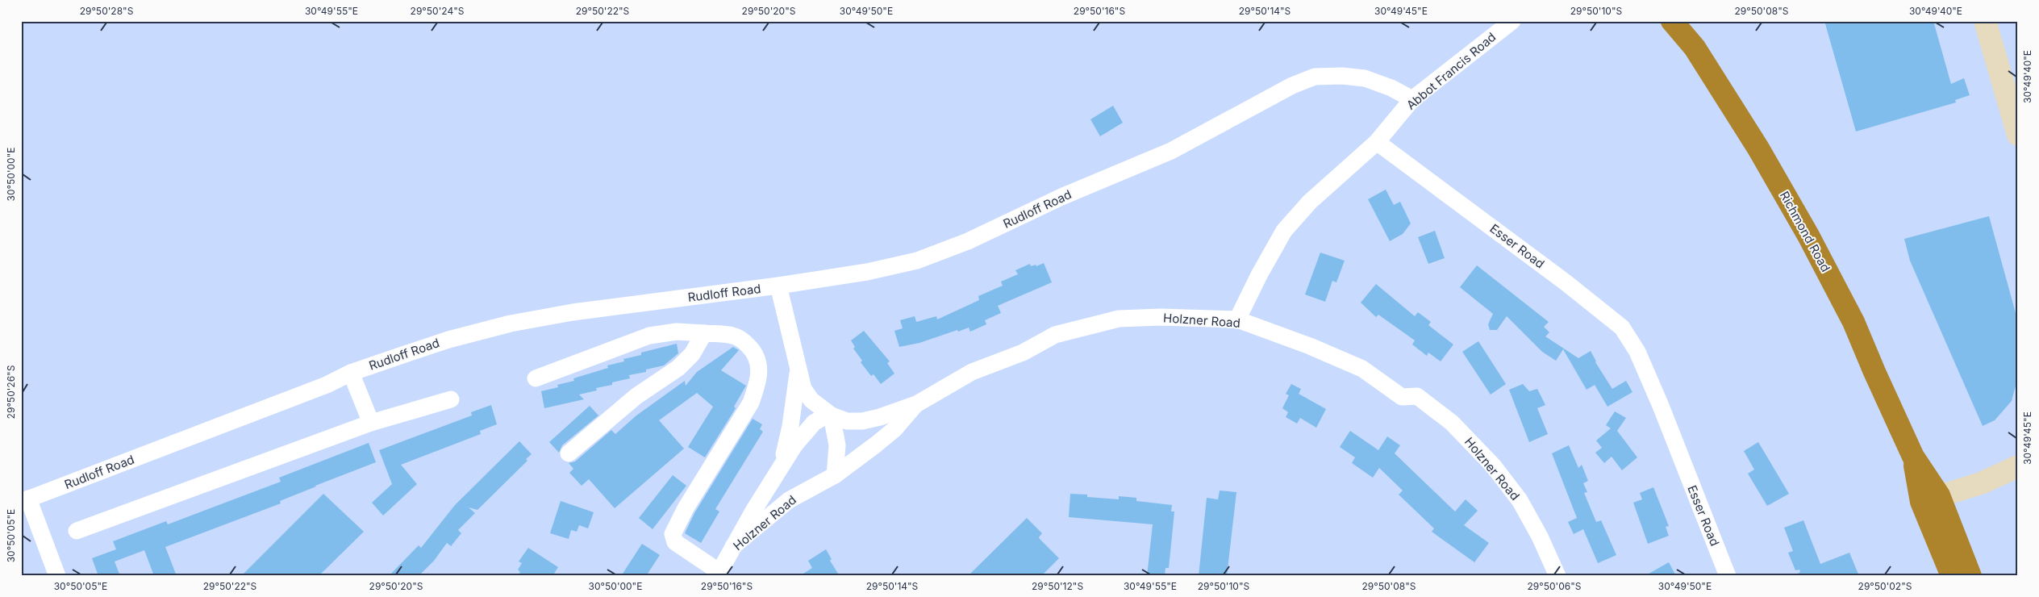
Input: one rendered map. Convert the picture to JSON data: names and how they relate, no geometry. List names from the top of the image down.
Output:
{
  "streets": {
    "highway": ["Richmond Road"],
    "street": [
      "Abbot Francis Road",
      "Rudloff Road",
      "Esser Road",
      "Holzner Road"
    ]
  },
  "crossings": [
    ["Abbot Francis Road", "Rudloff Road"],
    ["Abbot Francis Road", "Esser Road"],
    ["Rudloff Road", "Holzner Road"]
  ],
  "coordinates": [
    "29°50'28\"S",
    "30°49'55\"E",
    "29°50'24\"S",
    "29°50'22\"S",
    "29°50'20\"S",
    "30°49'50\"E",
    "29°50'16\"S",
    "29°50'14\"S",
    "30°49'45\"E",
    "29°50'10\"S",
    "29°50'08\"S",
    "30°49'40\"E",
    "30°50'00\"E",
    "29°50'26\"S",
    "30°50'05\"E",
    "29°50'12\"S",
    "29°50'06\"S",
    "29°50'02\"S"
  ]
}
